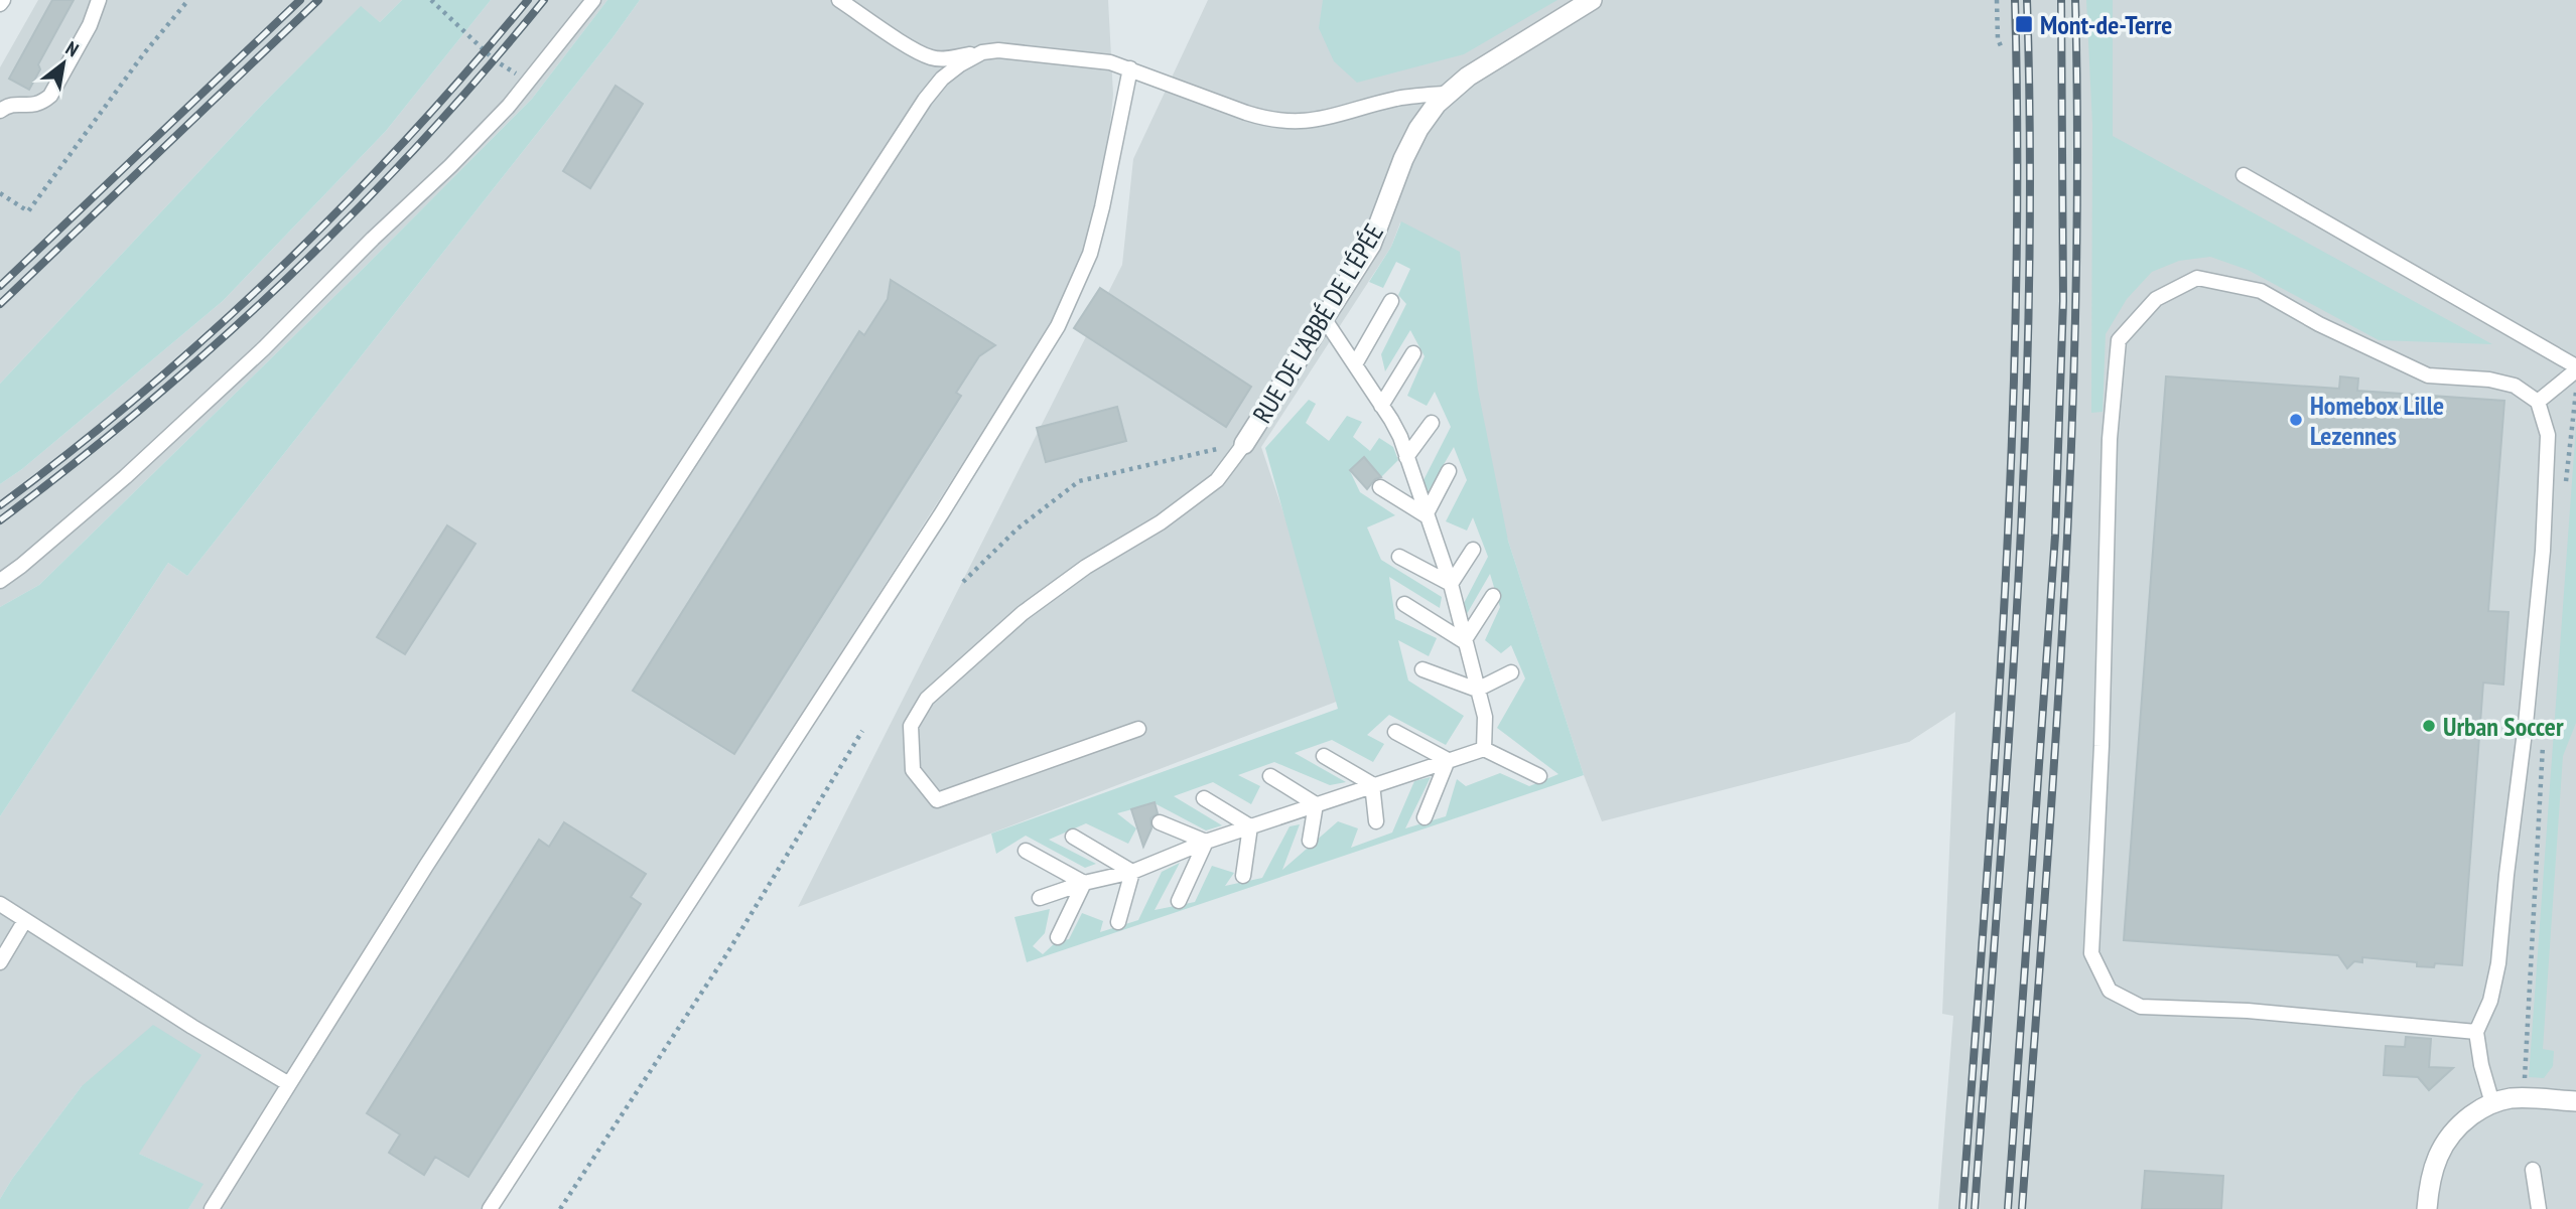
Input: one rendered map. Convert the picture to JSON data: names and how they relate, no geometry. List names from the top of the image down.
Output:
{
  "streets": {
    "street": ["RUE DE L'ABBÉ DE L'ÉPÉE"]
  },
  "places": {
    "transit": ["Mont-de-Terre"],
    "other": ["Homebox Lille Lezennes", "Urban Soccer"]
  },
  "north": "top right"
}
